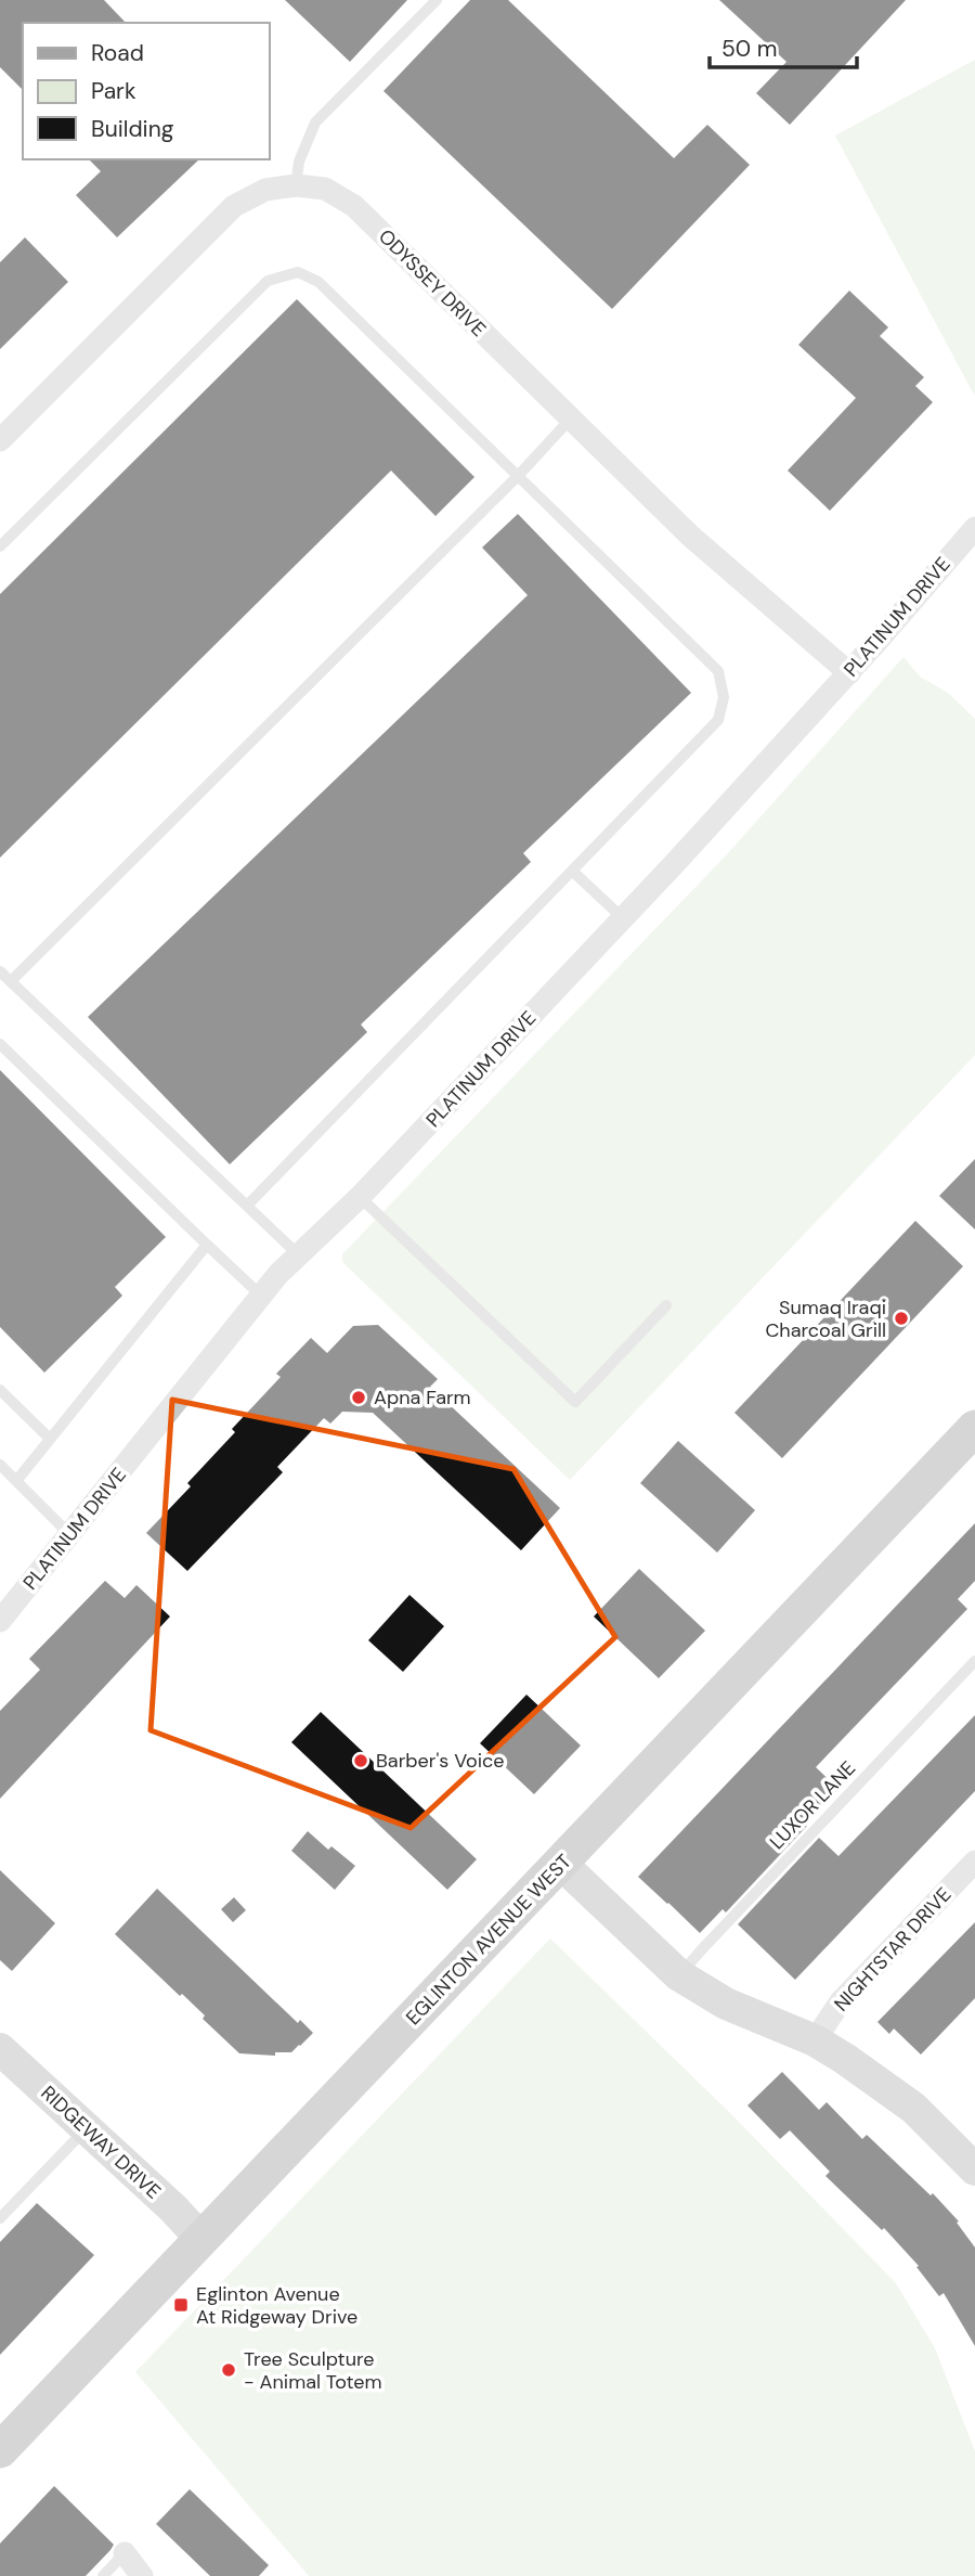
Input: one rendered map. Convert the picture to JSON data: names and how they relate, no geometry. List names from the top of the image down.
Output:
{
  "streets": {
    "main road": ["EGLINTON AVENUE WEST"],
    "street": [
      "ODYSSEY DRIVE",
      "PLATINUM DRIVE",
      "NIGHTSTAR DRIVE",
      "RIDGEWAY DRIVE"
    ],
    "lane": ["LUXOR LANE"]
  },
  "crossings": [
    ["ODYSSEY DRIVE", "PLATINUM DRIVE"],
    ["EGLINTON AVENUE WEST", "RIDGEWAY DRIVE"]
  ],
  "places": {
    "other": [
      "Sumaq Iraqi Charcoal Grill",
      "Apna Farm",
      "Barber's Voice",
      "Tree Sculpture - Animal Totem"
    ],
    "transit": ["Eglinton Avenue At Ridgeway Drive"]
  },
  "legend": ["Road", "Park", "Building"],
  "scale_bar": "50 m"
}
